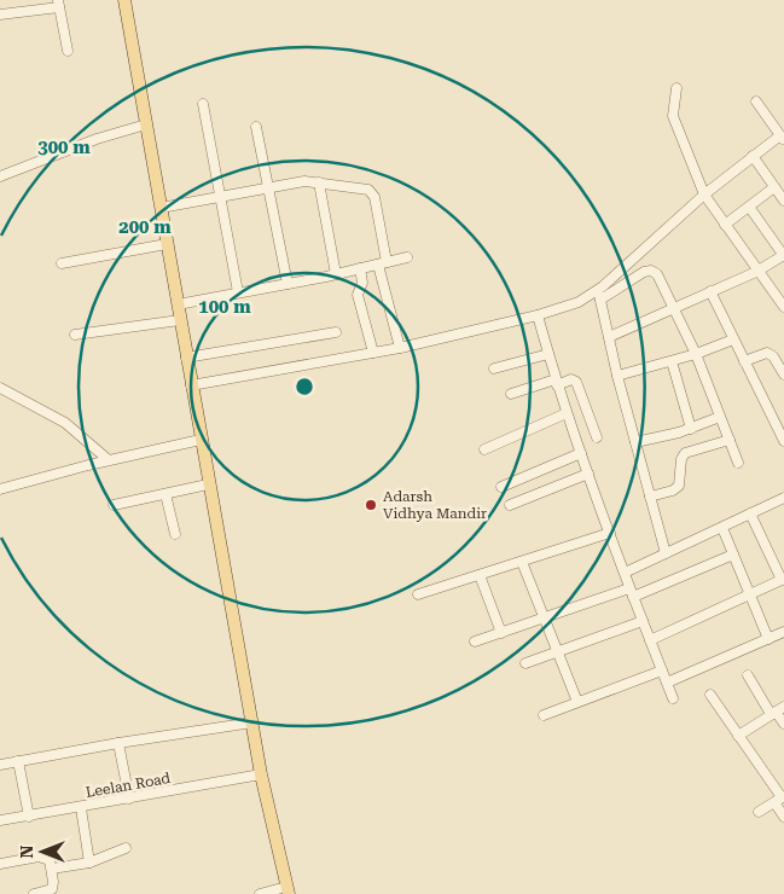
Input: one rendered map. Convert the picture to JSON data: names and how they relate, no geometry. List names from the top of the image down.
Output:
{
  "streets": {
    "street": ["Leelan Road"]
  },
  "places": ["Adarsh Vidhya Mandir"],
  "north": "left",
  "rings": ["300 m", "200 m", "100 m"]
}
